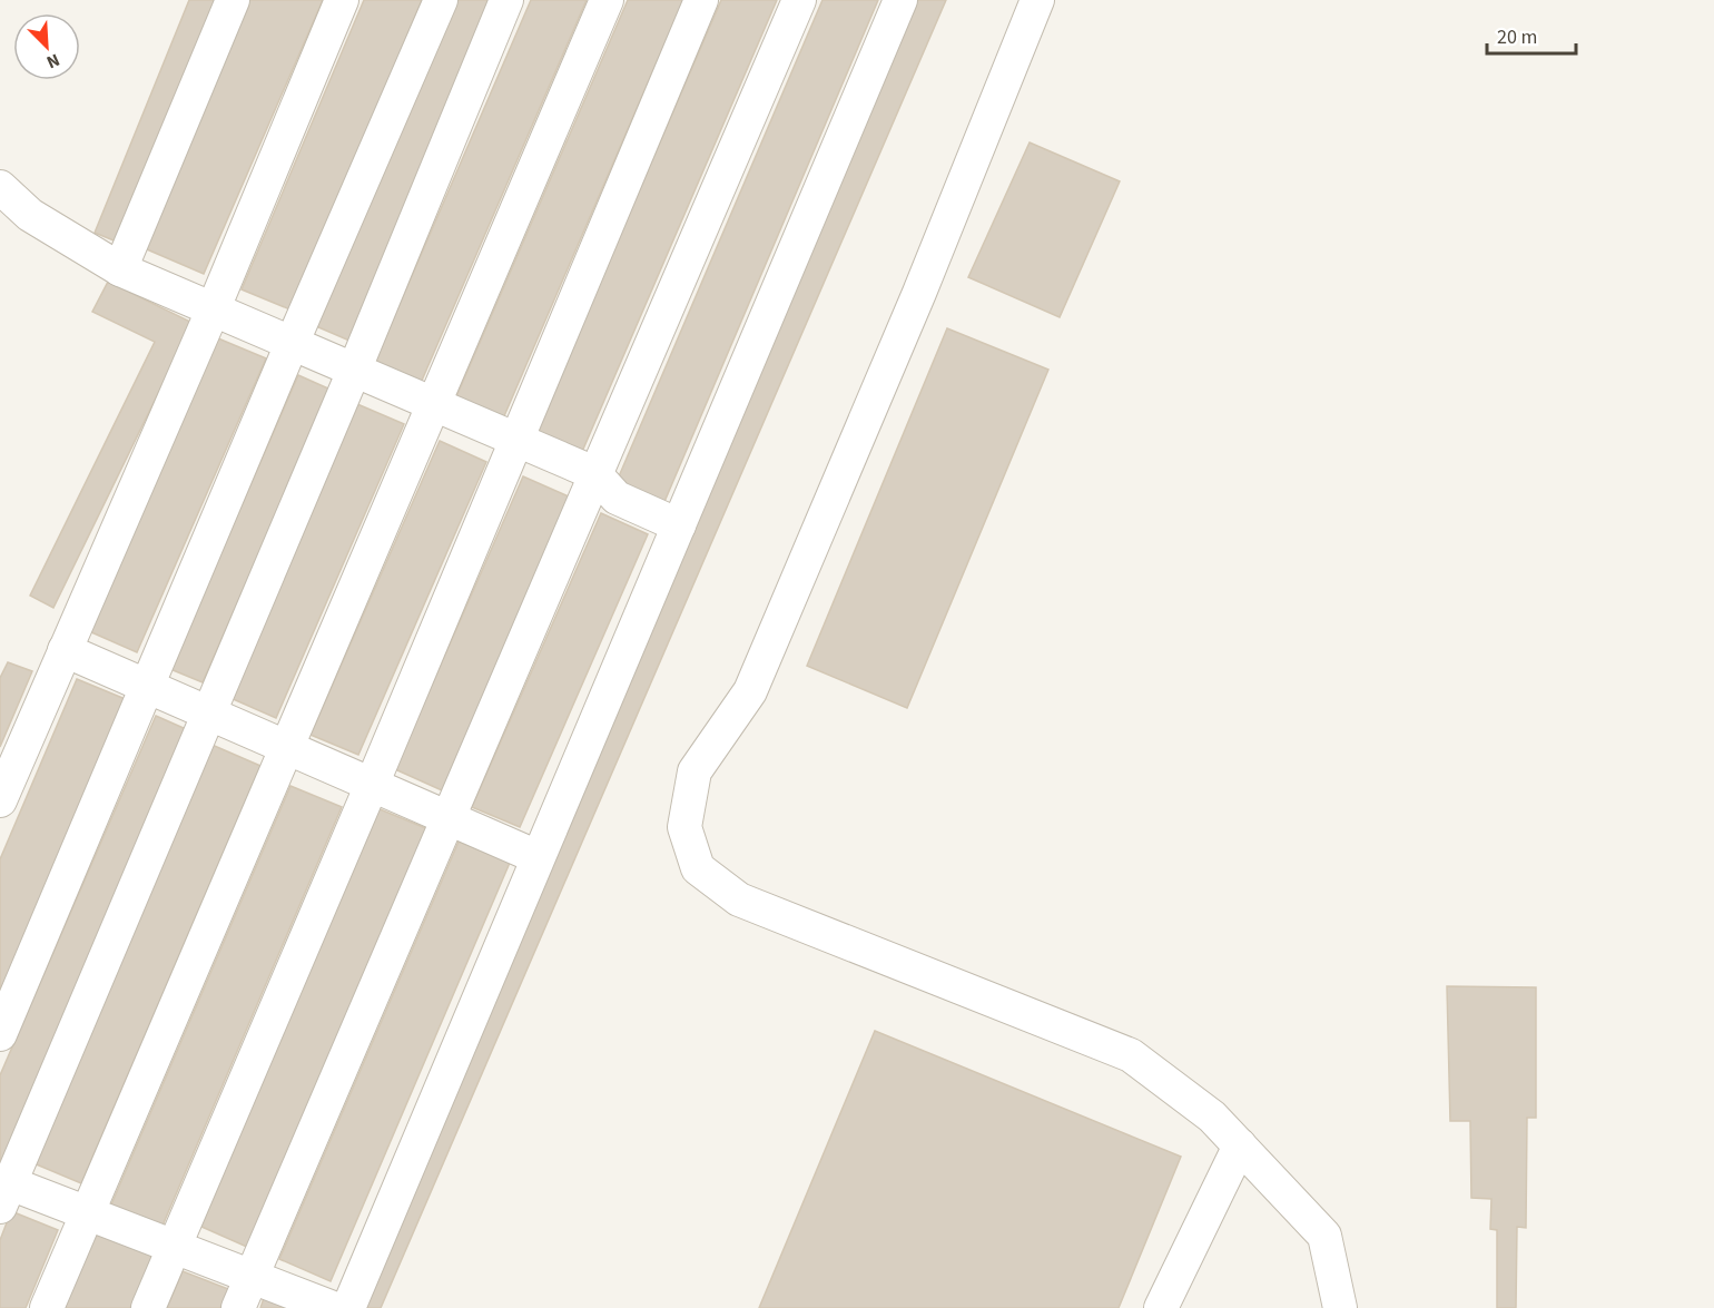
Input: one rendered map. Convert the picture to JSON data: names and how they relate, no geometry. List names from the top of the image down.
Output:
{
  "scale_bar": "20 m",
  "north": "bottom right"
}
